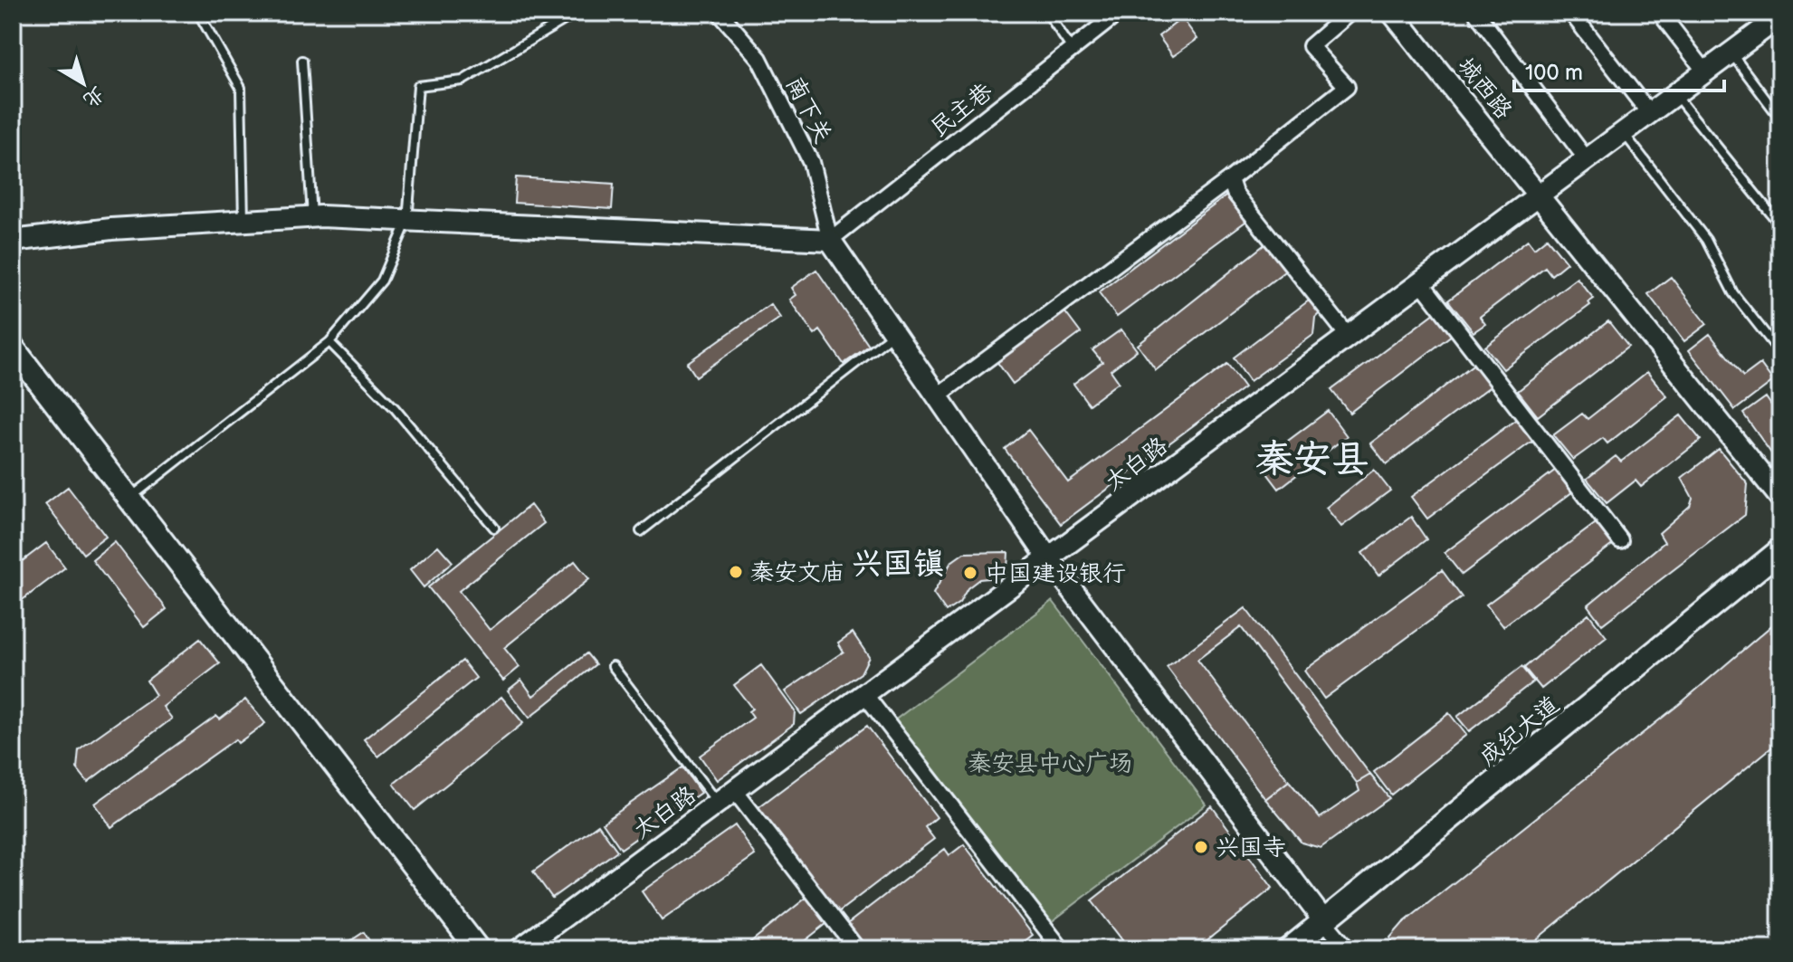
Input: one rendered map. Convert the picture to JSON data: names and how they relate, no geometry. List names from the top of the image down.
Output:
{
  "streets": {
    "main road": ["城西路", "太白路", "成纪大道"],
    "street": ["南下关", "民主巷"]
  },
  "crossings": [
    ["城西路", "太白路"],
    ["南下关", "民主巷"]
  ],
  "districts": ["秦安县", "兴国镇"],
  "parks": ["秦安县中心广场"],
  "places": ["秦安文庙", "中国建设银行", "兴国寺"],
  "scale_bar": "100 m",
  "north": "bottom right"
}
